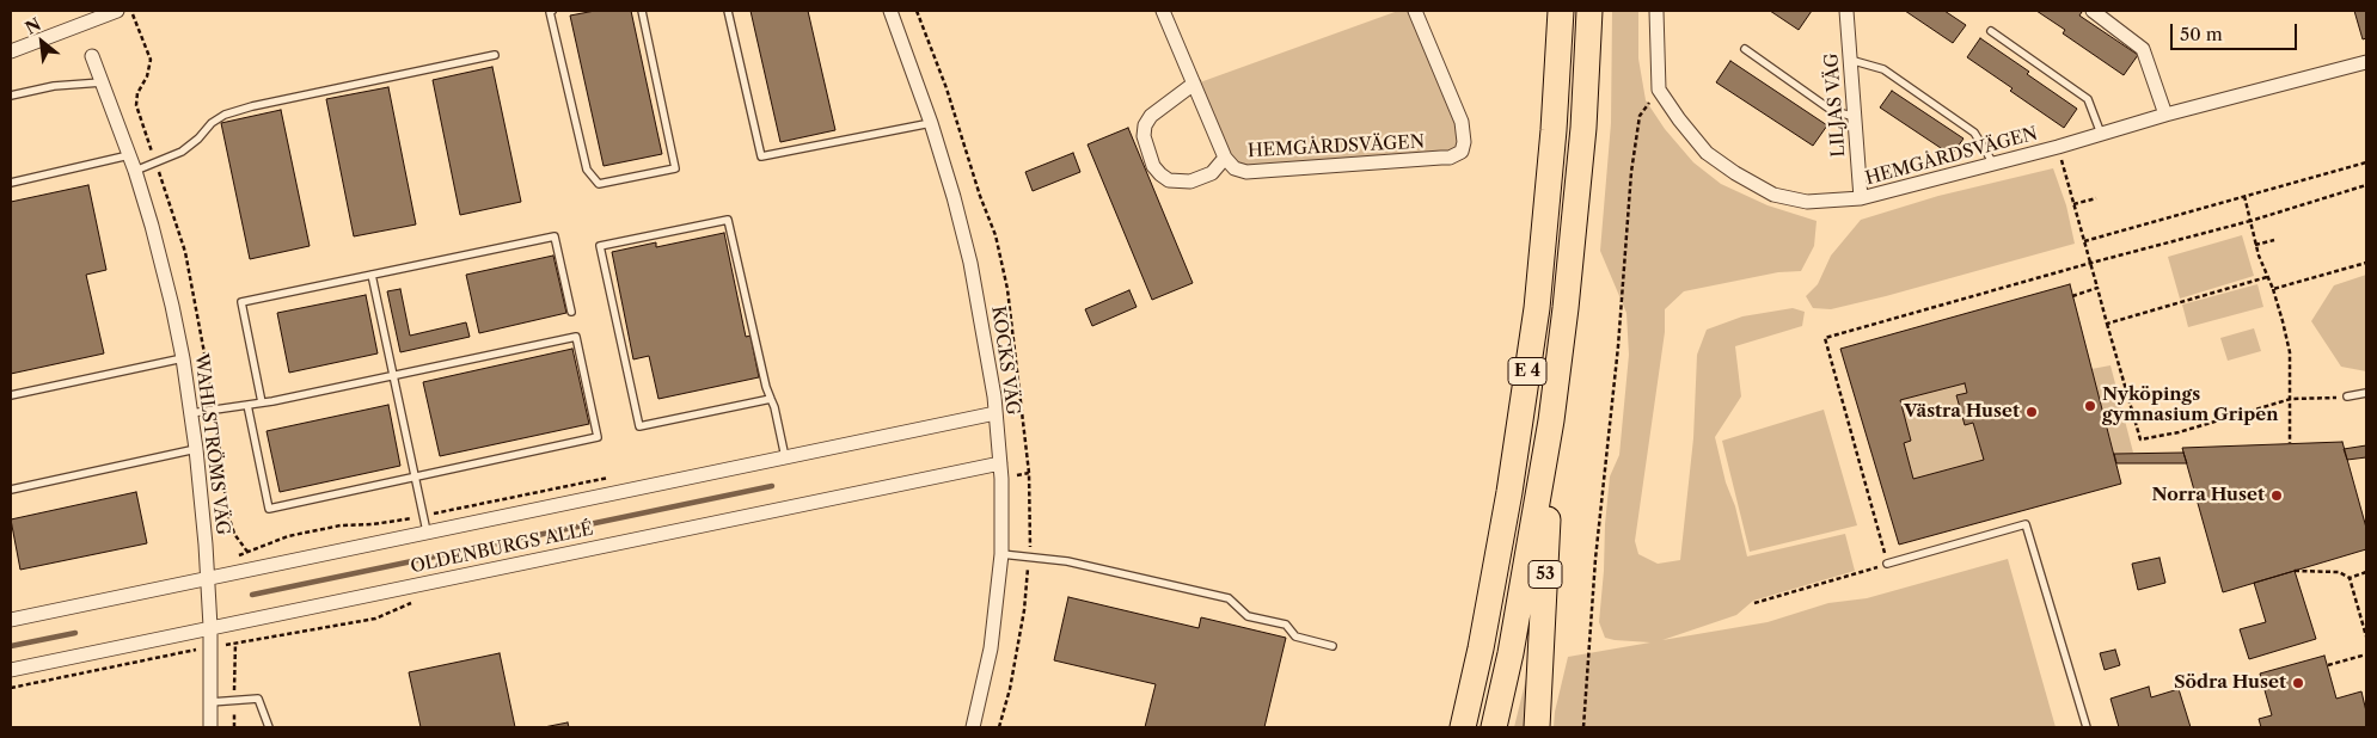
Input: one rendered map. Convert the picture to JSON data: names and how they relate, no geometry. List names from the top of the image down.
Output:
{
  "streets": {
    "highway": ["E 4", "53"],
    "street": [
      "LILJAS VÄG",
      "HEMGÅRDSVÄGEN",
      "KOCKS VÄG",
      "WAHLSTRÖMS VÄG",
      "OLDENBURGS ALLÉ"
    ]
  },
  "crossings": [
    ["LILJAS VÄG", "HEMGÅRDSVÄGEN"],
    ["KOCKS VÄG", "OLDENBURGS ALLÉ"],
    ["E 4", "53"],
    ["WAHLSTRÖMS VÄG", "OLDENBURGS ALLÉ"]
  ],
  "places": [
    "Nyköpings gymnasium Gripen",
    "Västra Huset",
    "Norra Huset",
    "Södra Huset"
  ],
  "scale_bar": "50 m",
  "north": "top left"
}
